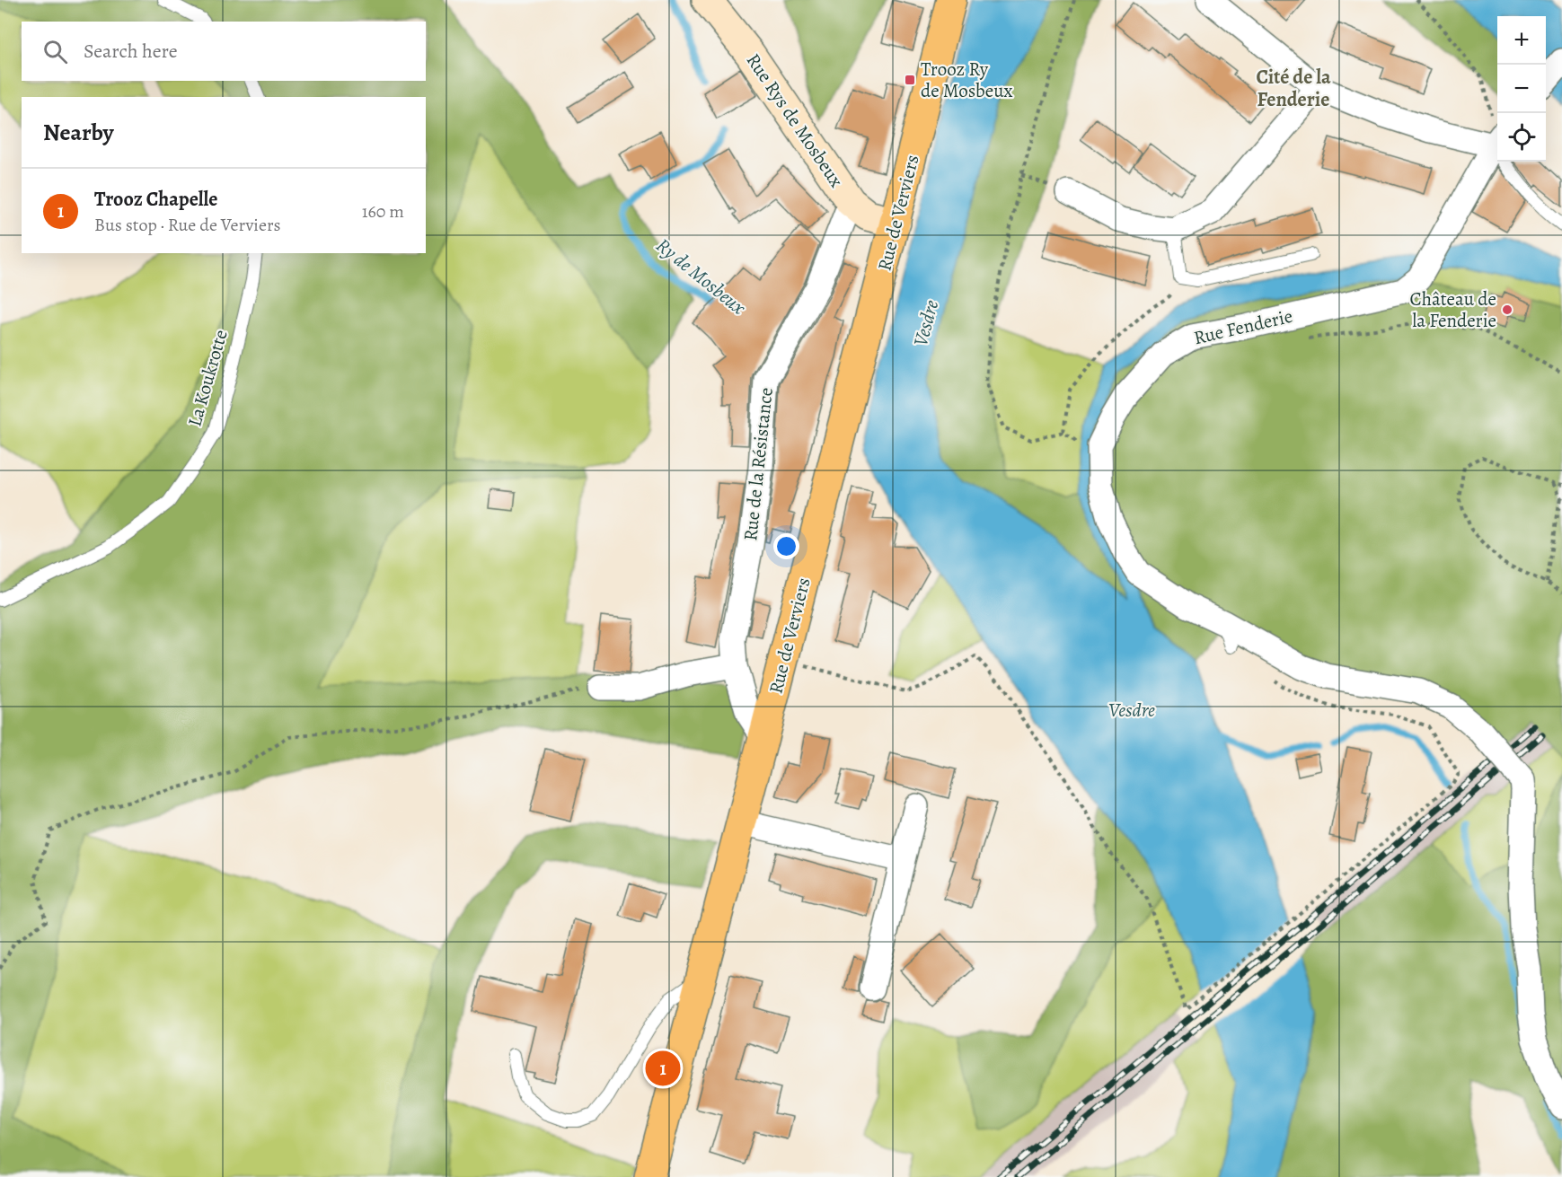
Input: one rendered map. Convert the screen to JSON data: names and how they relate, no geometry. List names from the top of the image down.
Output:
{
  "streets": {
    "main road": ["Rue Rys de Mosbeux", "Rue de Verviers"],
    "street": ["Rue Fenderie", "Rue de la Résistance"],
    "lane": ["La Koukrotte"]
  },
  "crossings": [
    ["Rue Rys de Mosbeux", "Rue de Verviers"],
    ["Rue Rys de Mosbeux", "Rue de la Résistance"],
    ["Rue de Verviers", "Rue de la Résistance"]
  ],
  "districts": ["Cité de la Fenderie"],
  "water": ["Ry de Mosbeux", "Vesdre"],
  "places": {
    "transit": ["Trooz Ry de Mosbeux"],
    "other": ["Château de la Fenderie"]
  },
  "page": {
    "map_buttons": ["+", "−"],
    "search": "Search here",
    "heading": "Nearby",
    "list": [
      {
        "mark": "1",
        "name": "Trooz Chapelle",
        "note": "Bus stop · Rue de Verviers",
        "value": "160 m"
      }
    ],
    "pins": "1"
  }
}
